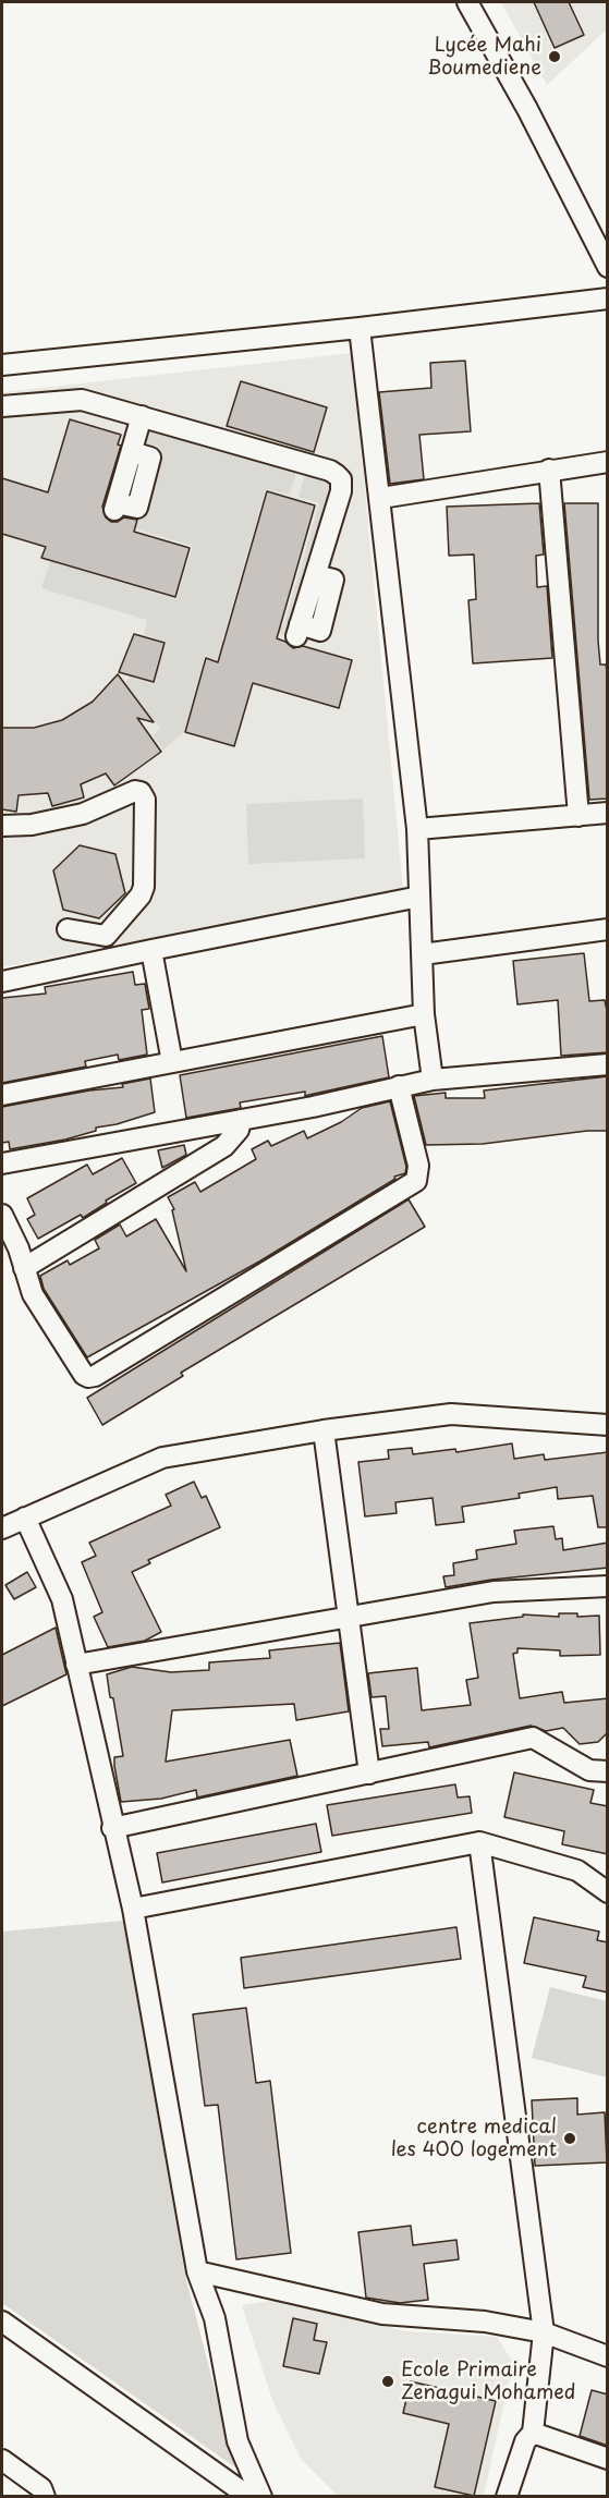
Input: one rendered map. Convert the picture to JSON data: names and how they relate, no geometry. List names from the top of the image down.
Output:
{
  "places": ["Lycée Mahi Boumediene", "centre medical les 400 logement", "Ecole Primaire Zenagui Mohamed"]
}
